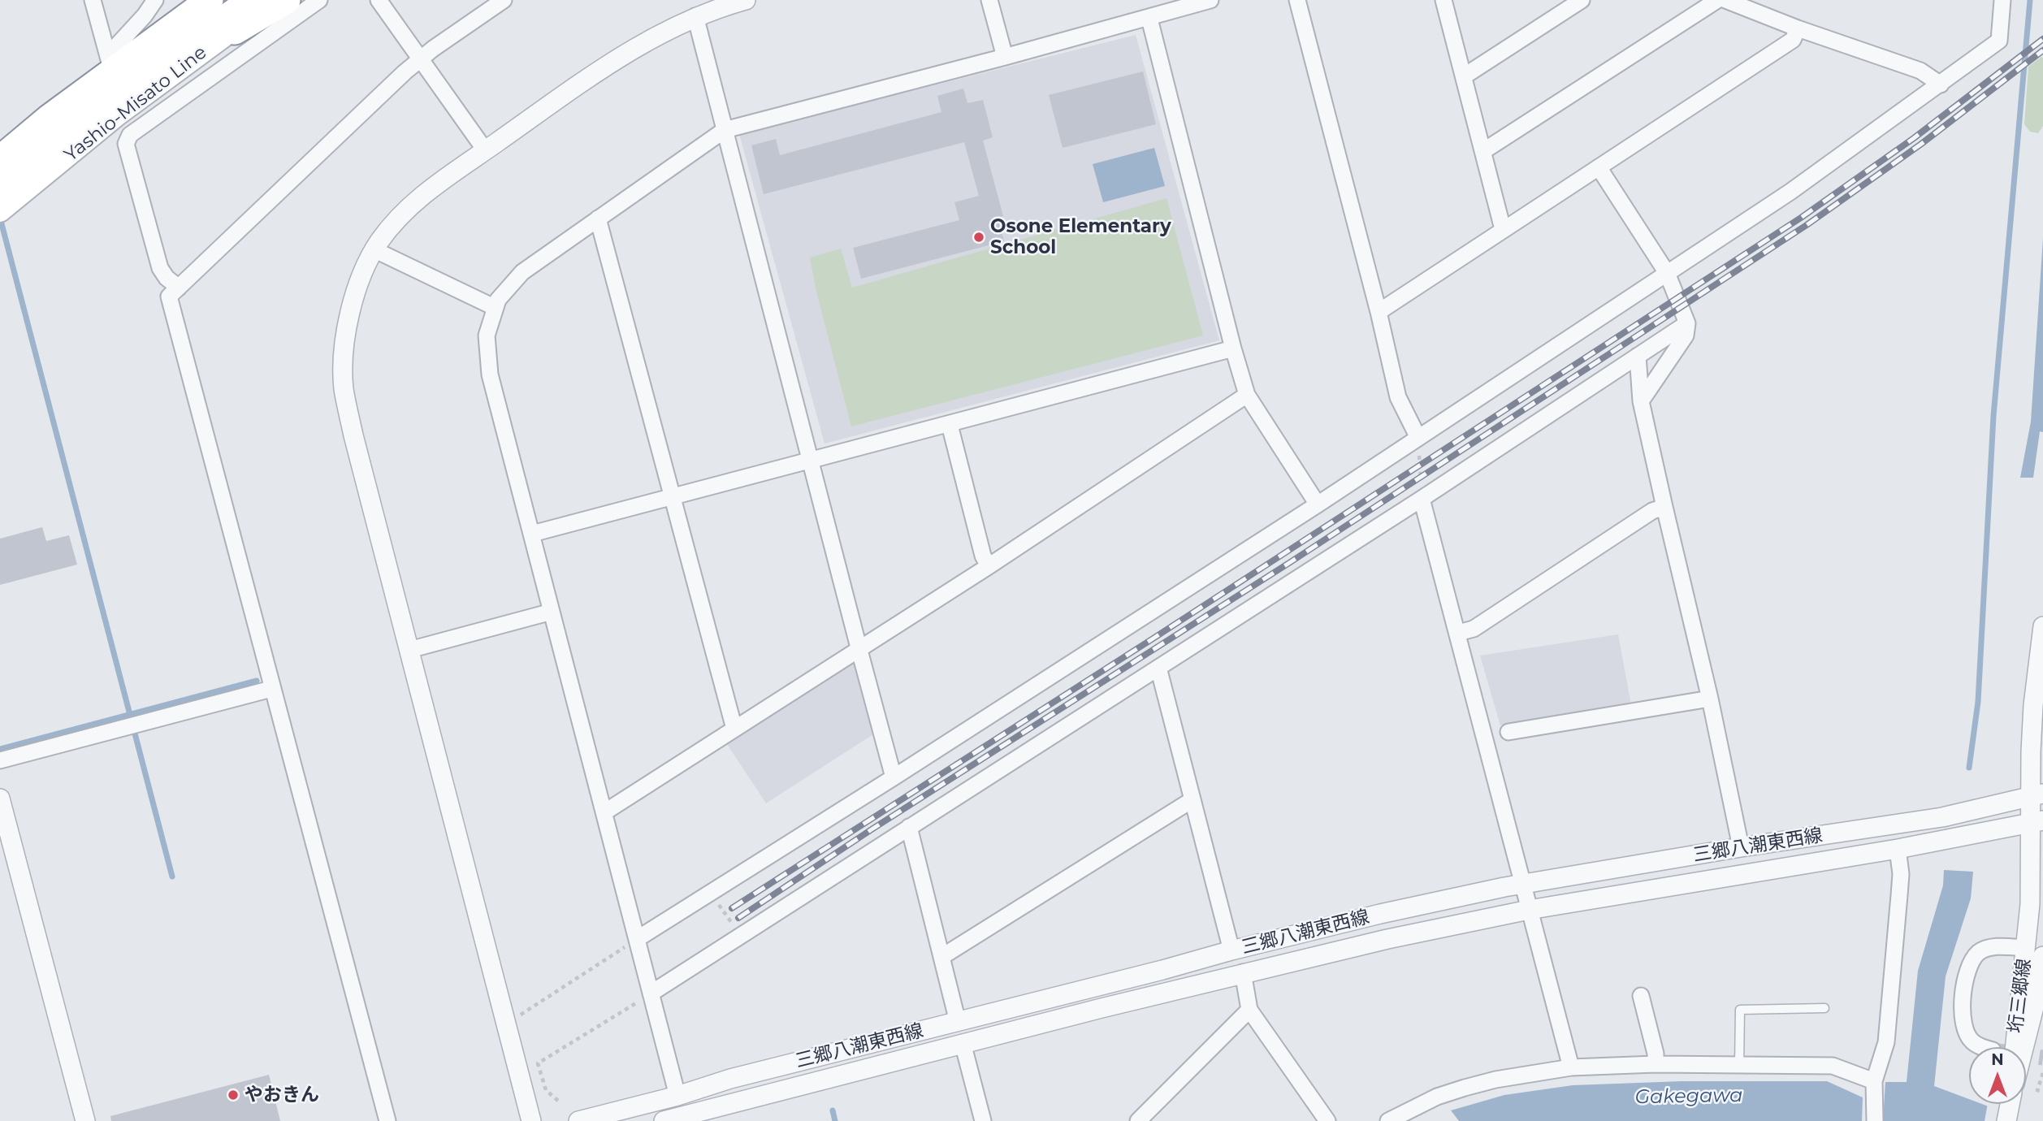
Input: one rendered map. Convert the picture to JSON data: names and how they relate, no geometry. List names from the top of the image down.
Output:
{
  "streets": {
    "main road": ["Yashio-Misato Line"],
    "street": ["三郷八潮東西線", "垳三郷線"]
  },
  "crossings": [
    ["三郷八潮東西線", "垳三郷線"]
  ],
  "water": ["Gakegawa"],
  "places": ["Osone Elementary School", "やおきん"],
  "north": "top"
}
